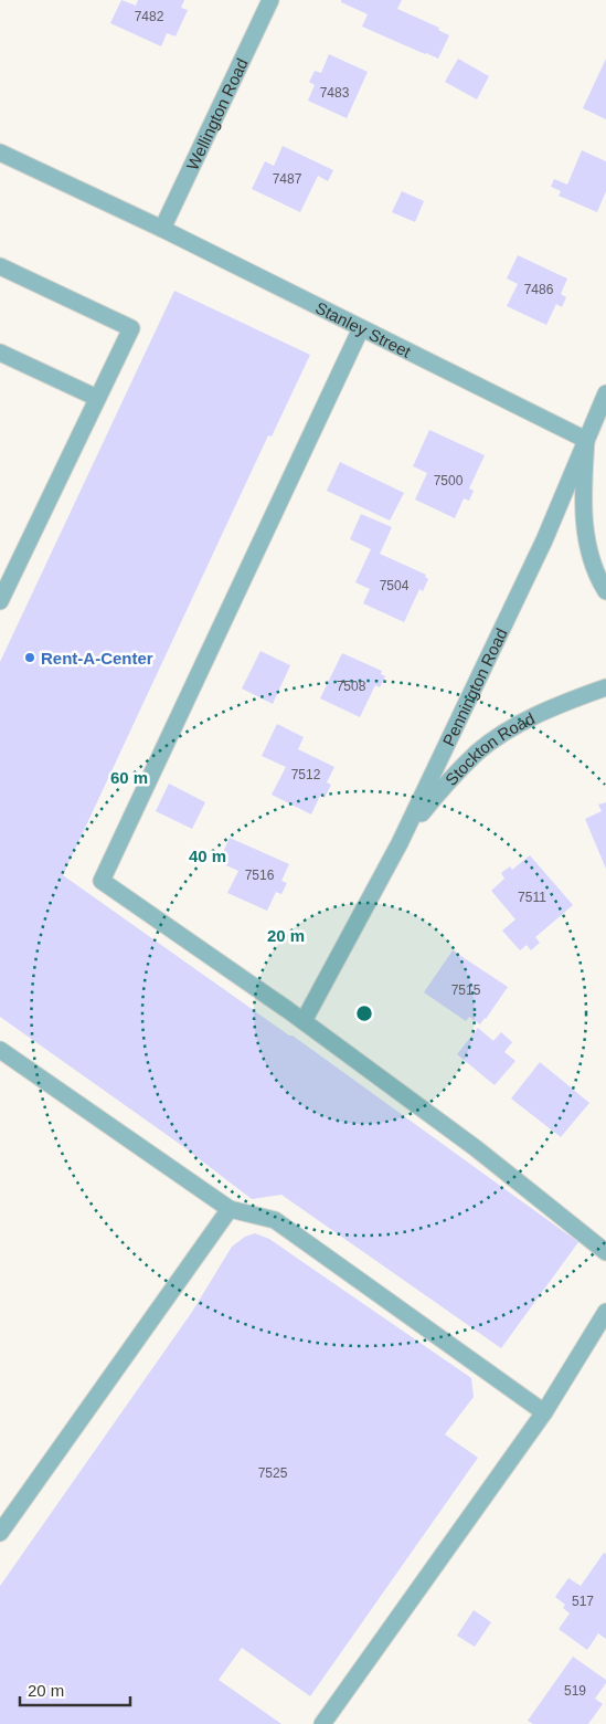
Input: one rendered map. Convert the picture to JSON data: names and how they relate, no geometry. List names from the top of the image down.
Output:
{
  "streets": {
    "street": [
      "Wellington Road",
      "Stanley Street",
      "Pennington Road",
      "Stockton Road"
    ]
  },
  "crossings": [
    ["Wellington Road", "Stanley Street"],
    ["Stanley Street", "Pennington Road"],
    ["Pennington Road", "Stockton Road"]
  ],
  "places": ["Rent-A-Center"],
  "house_numbers": [
    "7482",
    "7483",
    "7487",
    "7486",
    "7500",
    "7504",
    "7508",
    "7512",
    "7516",
    "7511",
    "7515",
    "7525",
    "517",
    "519"
  ],
  "scale_bar": "20 m",
  "rings": ["60 m", "40 m", "20 m"]
}
